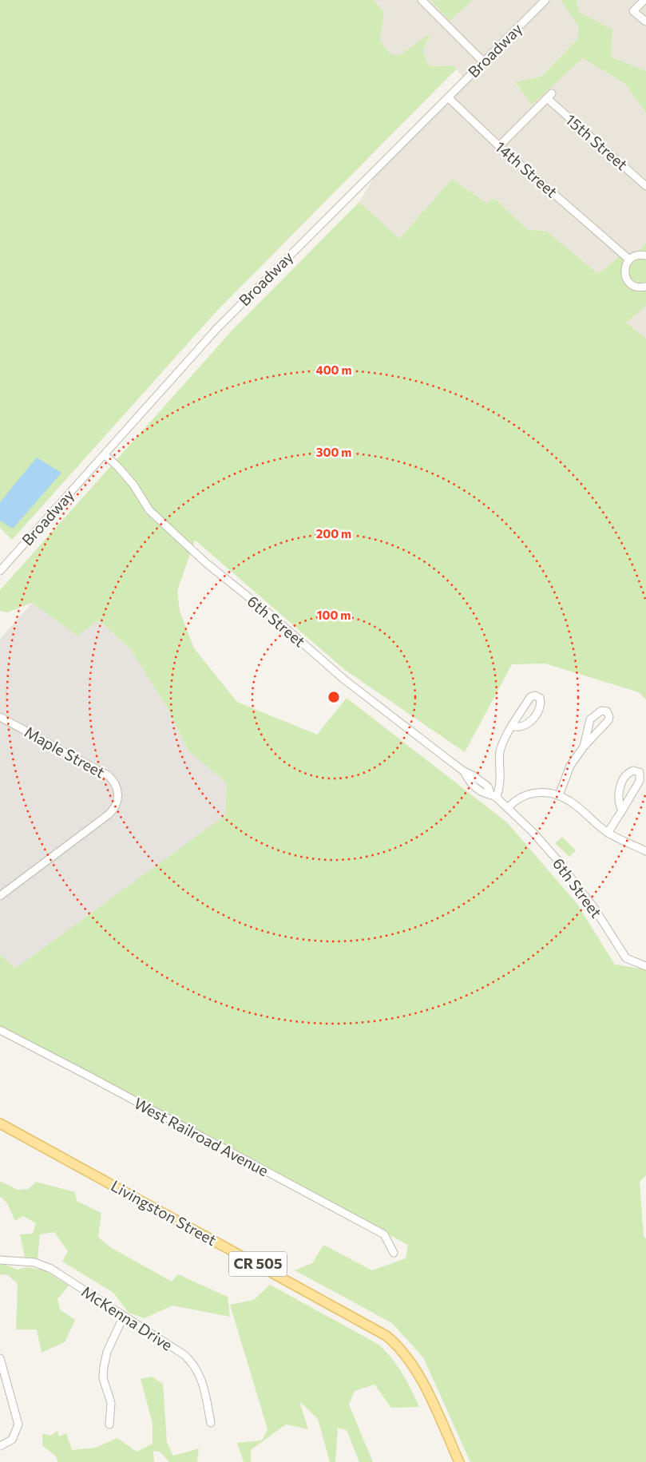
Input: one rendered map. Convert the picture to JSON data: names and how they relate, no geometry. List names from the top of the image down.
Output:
{
  "streets": {
    "main road": ["Livingston Street", "CR 505"],
    "street": [
      "Broadway",
      "15th Street",
      "14th Street",
      "6th Street",
      "Maple Street",
      "West Railroad Avenue",
      "McKenna Drive"
    ]
  },
  "crossings": [
    ["Broadway", "14th Street"],
    ["Broadway", "6th Street"],
    ["15th Street", "14th Street"]
  ],
  "rings": [
    "400 m",
    "300 m",
    "200 m",
    "100 m"
  ]
}
